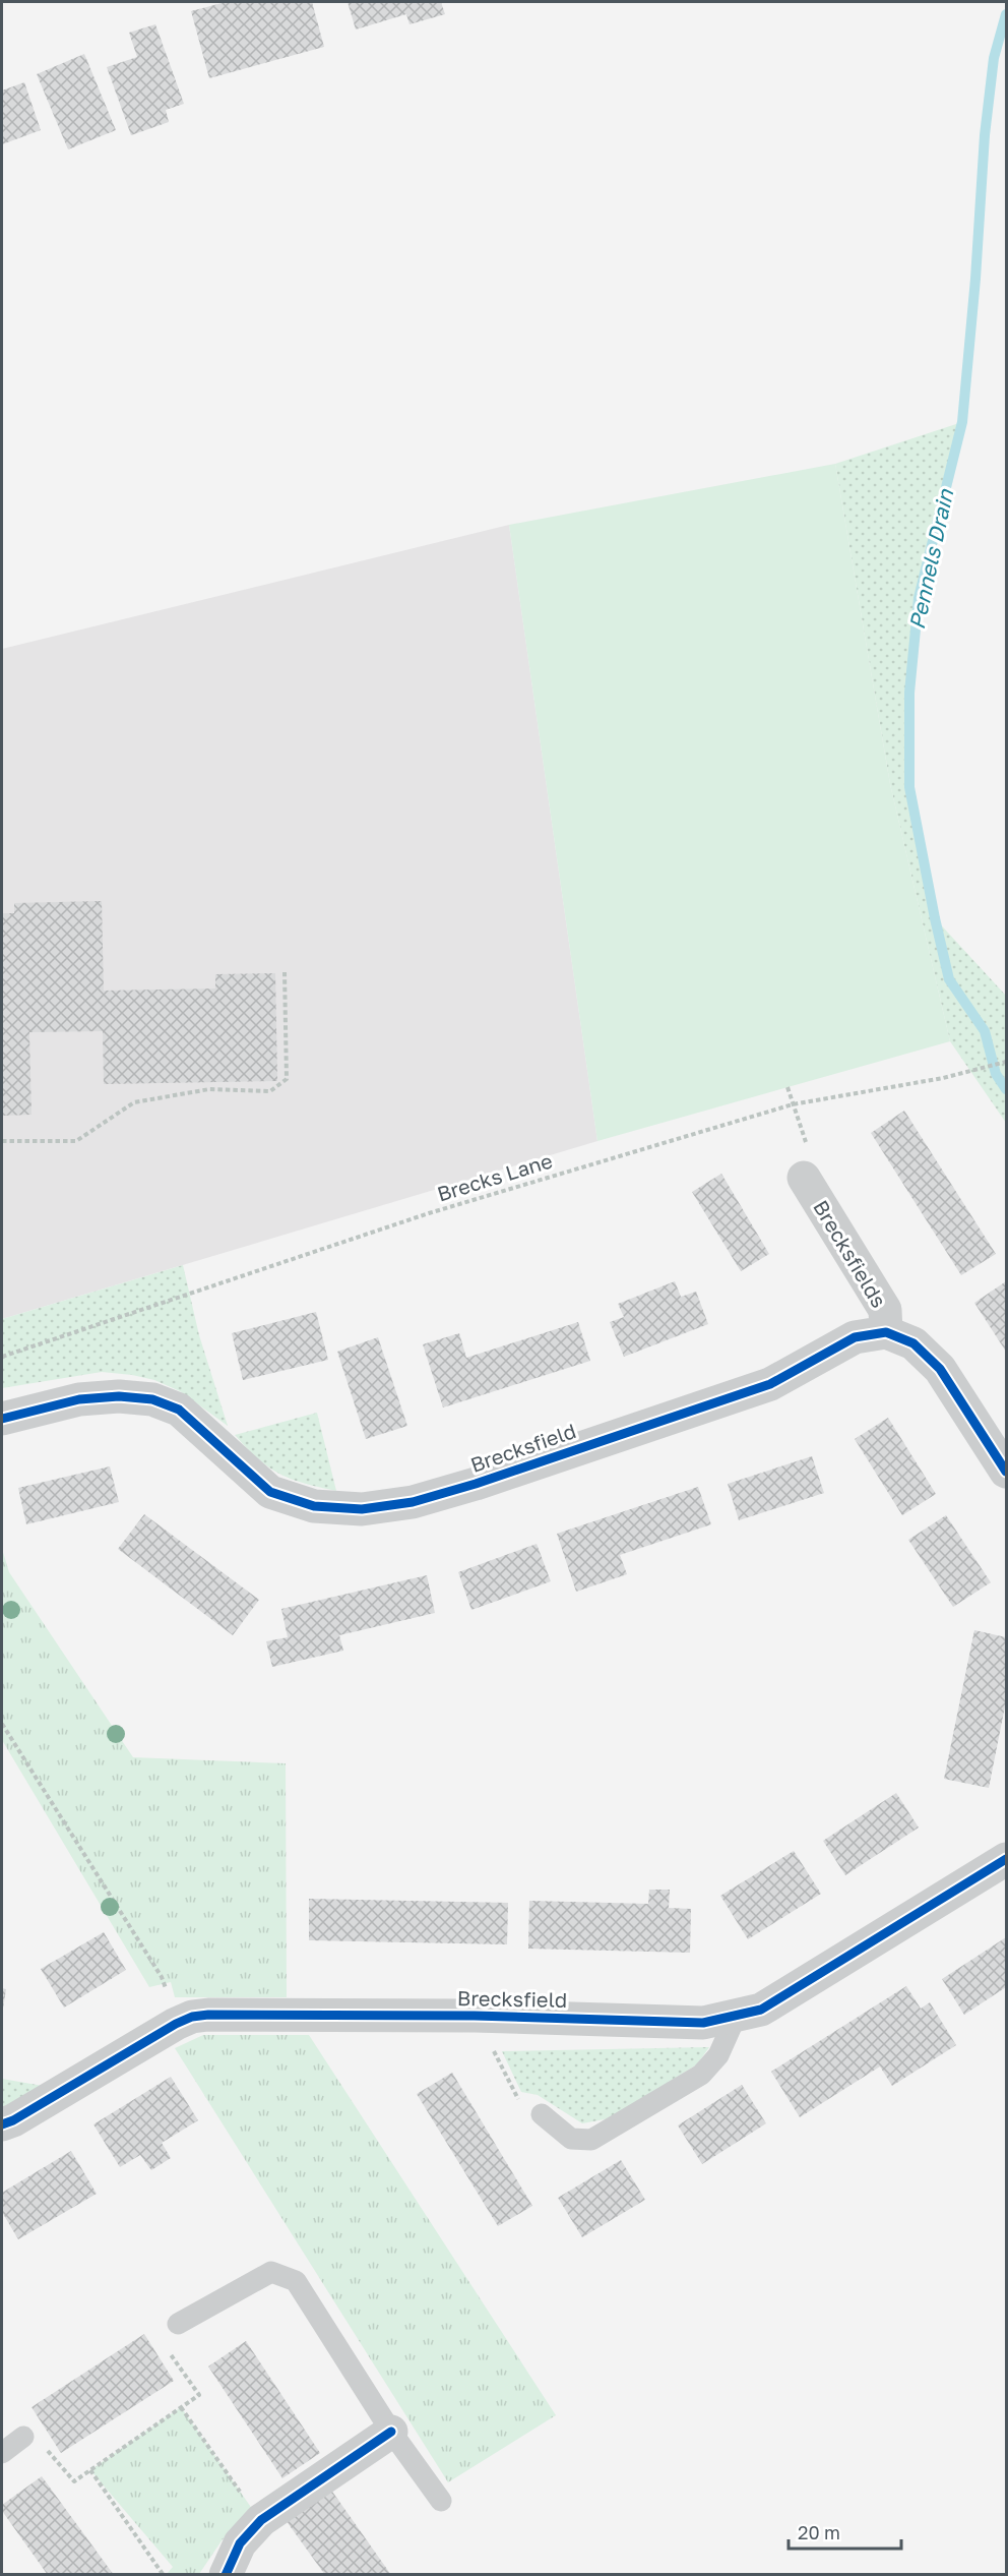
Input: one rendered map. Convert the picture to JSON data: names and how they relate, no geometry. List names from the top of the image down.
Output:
{
  "streets": {
    "street": ["Brecksfields", "Brecksfield"],
    "path": ["Brecks Lane"]
  },
  "crossings": [
    ["Brecksfields", "Brecksfield"]
  ],
  "water": ["Pennels Drain"],
  "scale_bar": "20 m"
}
